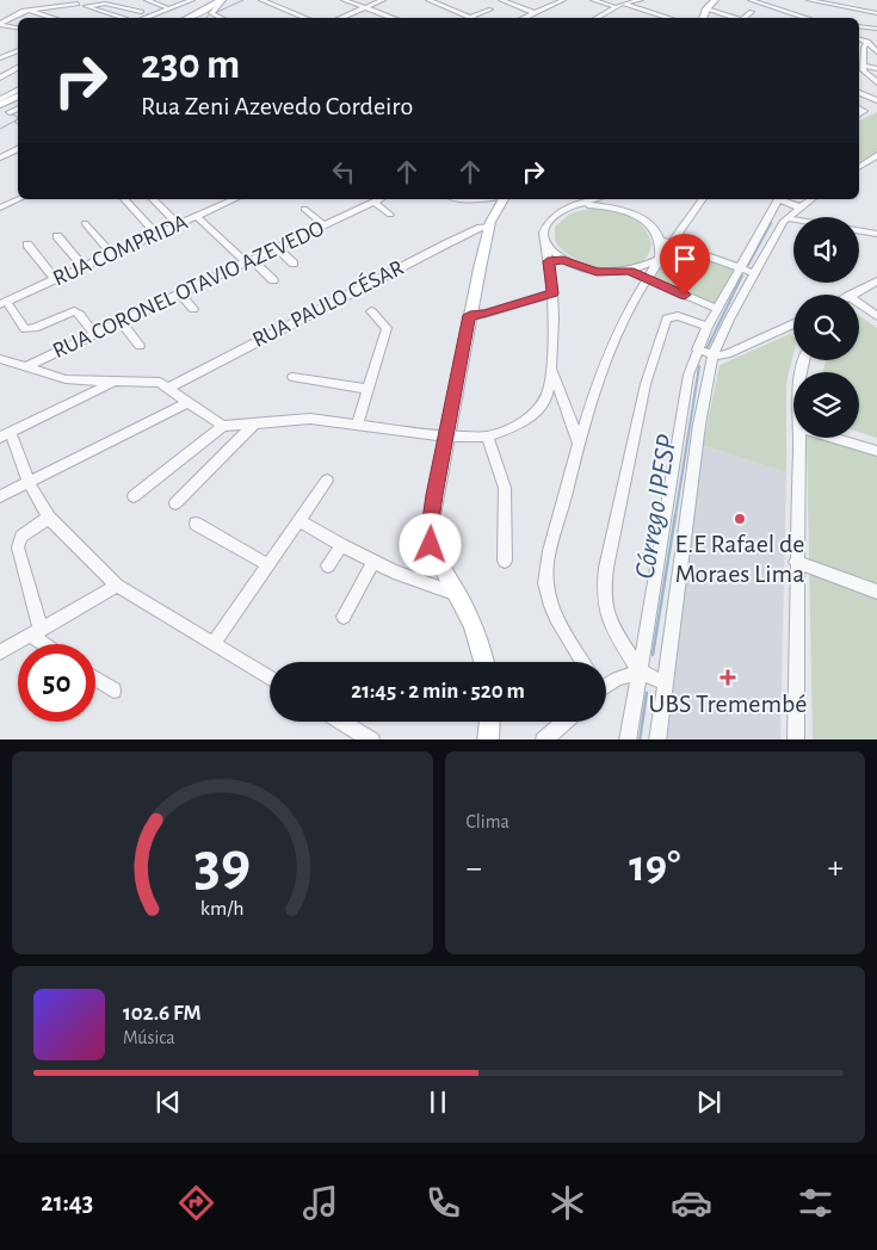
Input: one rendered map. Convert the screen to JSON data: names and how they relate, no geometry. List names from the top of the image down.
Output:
{
  "streets": {
    "street": ["RUA COMPRIDA", "RUA CORONEL OTAVIO AZEVEDO", "RUA PAULO CÉSAR"]
  },
  "water": ["Córrego IPESP"],
  "places": {
    "other": ["E.E Rafael de Moraes Lima"],
    "health": ["UBS Tremembé"]
  },
  "page": {
    "turn": ["230 m", "Rua Zeni Azevedo Cordeiro"],
    "limit": "50",
    "trip": "21:45 · 2 min · 520 m",
    "tile": "Clima",
    "heat": ["−", "19°", "+"],
    "song": ["102.6 FM", "Música"],
    "tabs": "21:43",
    "gauge": ["39", "km/h"]
  }
}
